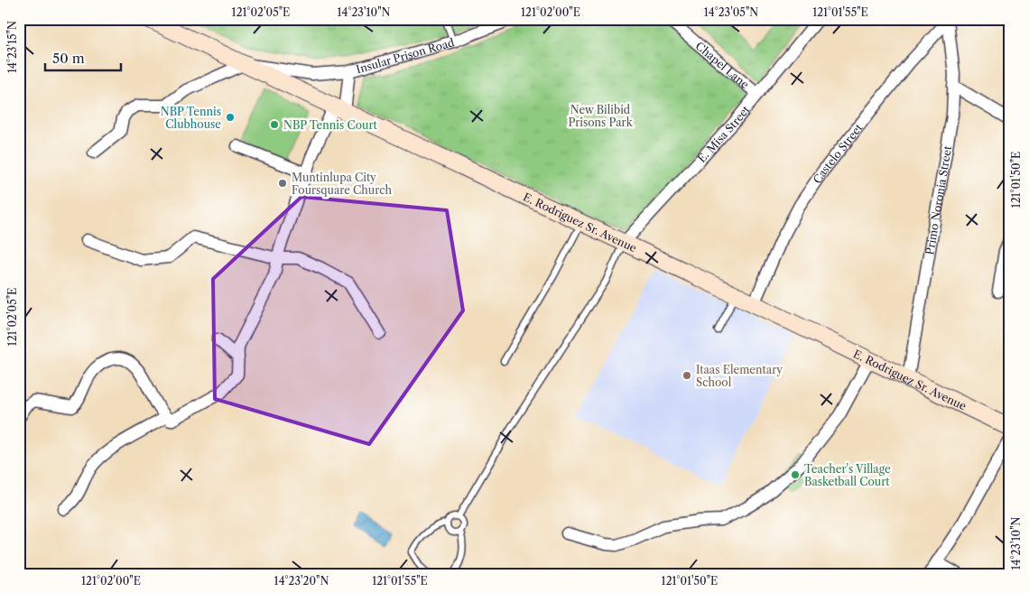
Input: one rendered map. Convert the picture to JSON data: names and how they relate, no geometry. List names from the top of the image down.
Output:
{
  "streets": {
    "street": [
      "Insular Prison Road",
      "Chapel Lane",
      "E. Misa Street",
      "Castelo Street",
      "Primo Noronia Street",
      "E. Rodriguez Sr. Avenue"
    ]
  },
  "crossings": [
    ["Insular Prison Road", "E. Rodriguez Sr. Avenue"],
    ["Chapel Lane", "E. Misa Street"],
    ["E. Misa Street", "E. Rodriguez Sr. Avenue"],
    ["Castelo Street", "Primo Noronia Street"],
    ["Castelo Street", "E. Rodriguez Sr. Avenue"],
    ["Primo Noronia Street", "E. Rodriguez Sr. Avenue"]
  ],
  "parks": ["New Bilibid Prisons Park"],
  "places": [
    "NBP Tennis Clubhouse",
    "NBP Tennis Court",
    "Muntinlupa City Foursquare Church",
    "Itaas Elementary School",
    "Teacher's Village Basketball Court"
  ],
  "scale_bar": "50 m",
  "coordinates": [
    "121°02'05\"E",
    "14°23'10\"N",
    "121°02'00\"E",
    "14°23'05\"N",
    "121°01'55\"E",
    "14°23'15\"N",
    "121°01'50\"E",
    "14°23'20\"N"
  ]
}
